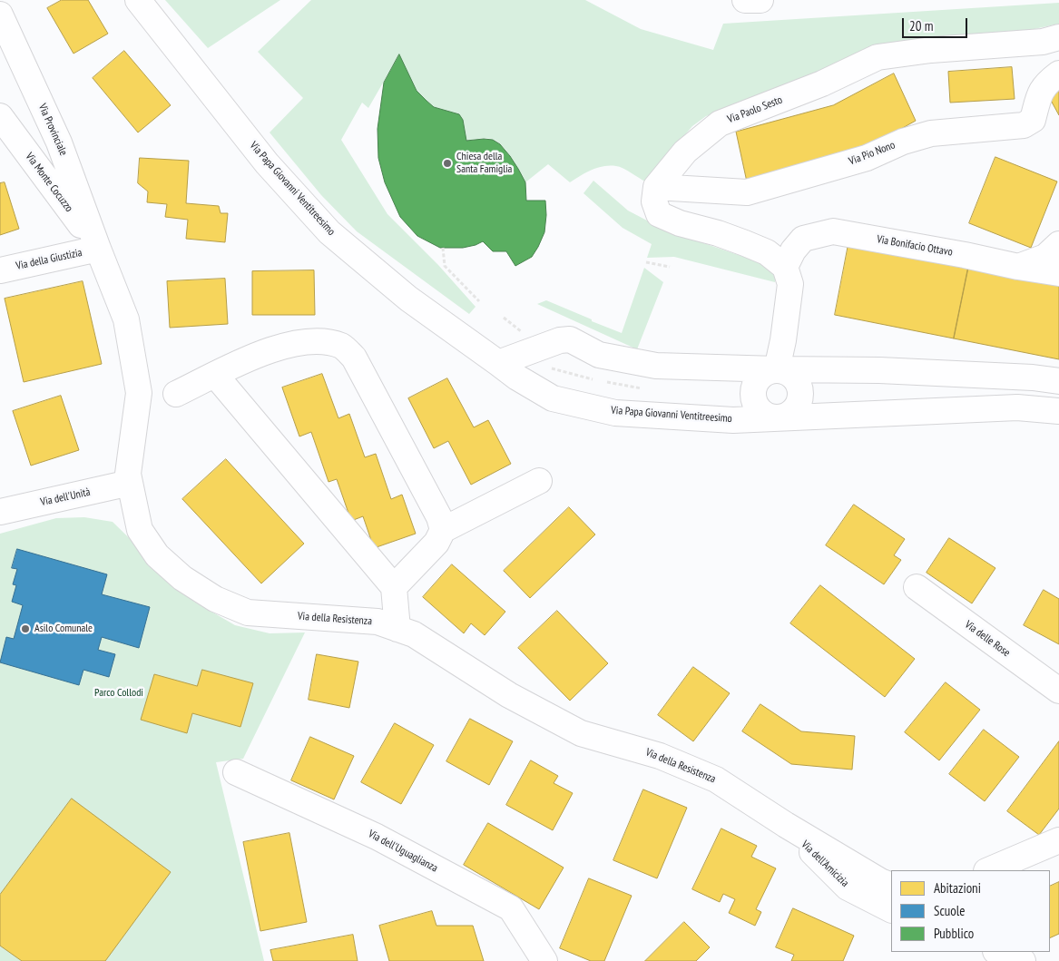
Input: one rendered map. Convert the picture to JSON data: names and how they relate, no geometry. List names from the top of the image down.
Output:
{
  "streets": {
    "street": [
      "Via Paolo Sesto",
      "Via Provinciale",
      "Via Pio Nono",
      "Via Monte Cocuzzo",
      "Via Papa Giovanni Ventitreesimo",
      "Via Bonifacio Ottavo",
      "Via della Giustizia",
      "Via dell'Unità",
      "Via della Resistenza",
      "Via delle Rose",
      "Via dell'Uguaglianza",
      "Via dell'Amicizia"
    ]
  },
  "crossings": [
    ["Via Paolo Sesto", "Via Pio Nono"],
    ["Via Provinciale", "Via Monte Cocuzzo"],
    ["Via Provinciale", "Via della Giustizia"],
    ["Via Provinciale", "Via della Resistenza"],
    ["Via Monte Cocuzzo", "Via della Giustizia"],
    ["Via Monte Cocuzzo", "Via della Resistenza"],
    ["Via della Giustizia", "Via della Resistenza"],
    ["Via dell'Unità", "Via della Resistenza"],
    ["Via della Resistenza", "Via dell'Amicizia"]
  ],
  "parks": ["Parco Collodi"],
  "places": ["Chiesa della Santa Famiglia", "Asilo Comunale"],
  "legend": ["Abitazioni", "Scuole", "Pubblico"],
  "scale_bar": "20 m"
}
